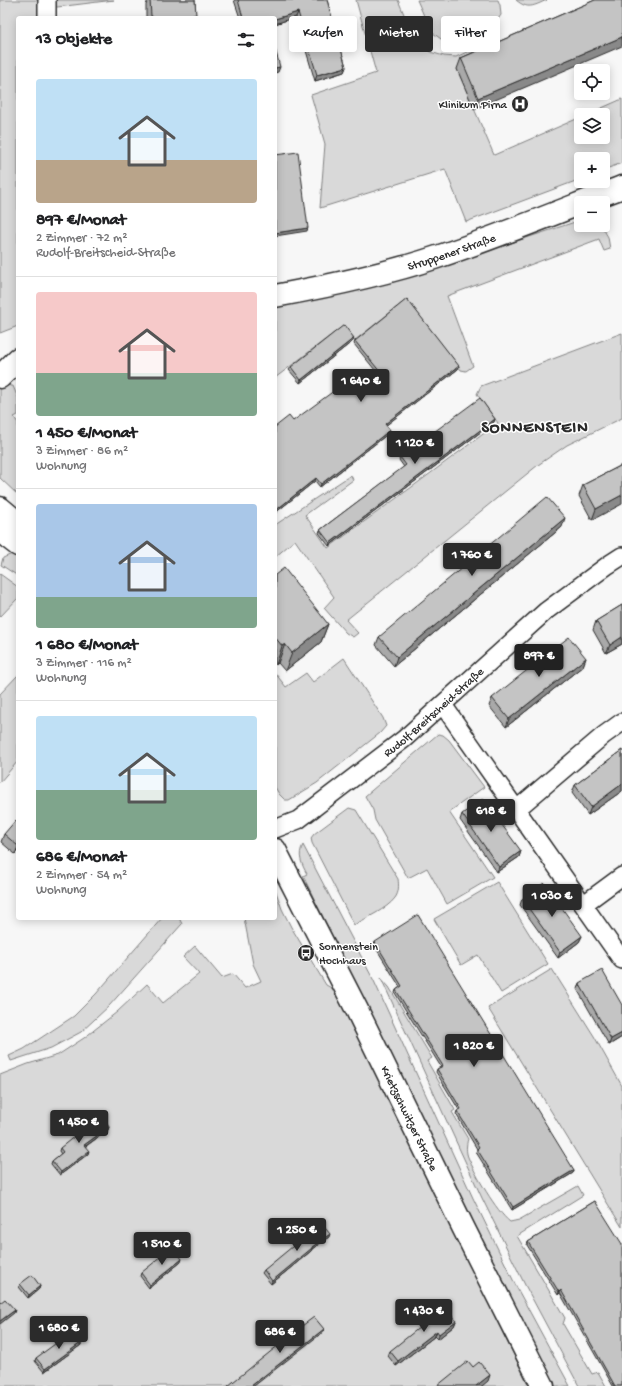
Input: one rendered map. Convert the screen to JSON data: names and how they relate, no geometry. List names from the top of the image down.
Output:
{
  "streets": {
    "main road": ["Struppener Straße", "Krietzschwitzer Straße"],
    "street": ["Rudolf-Breitscheid-Straße"]
  },
  "districts": ["SONNENSTEIN"],
  "places": {
    "hospital": ["Klinikum Pirna"],
    "bus stop": ["Sonnenstein Hochhaus"]
  },
  "page": {
    "chip": ["Kaufen", "Mieten", "Filter"],
    "heading": "13 Objekte",
    "map_buttons": ["+", "−"],
    "list": [
      {
        "name": "897 €/Monat",
        "note": "2 Zimmer · 72 m² · Rudolf-Breitscheid-Straße"
      },
      {
        "name": "1 450 €/Monat",
        "note": "3 Zimmer · 86 m² · Wohnung"
      },
      {
        "name": "1 680 €/Monat",
        "note": "3 Zimmer · 116 m² · Wohnung"
      },
      {
        "name": "686 €/Monat",
        "note": "2 Zimmer · 54 m² · Wohnung"
      }
    ],
    "price": [
      "1 640 €",
      "1 120 €",
      "1 760 €",
      "897 €",
      "618 €",
      "1 030 €",
      "1 820 €",
      "1 450 €",
      "1 250 €",
      "1 510 €",
      "1 430 €",
      "1 680 €",
      "686 €"
    ]
  }
}
